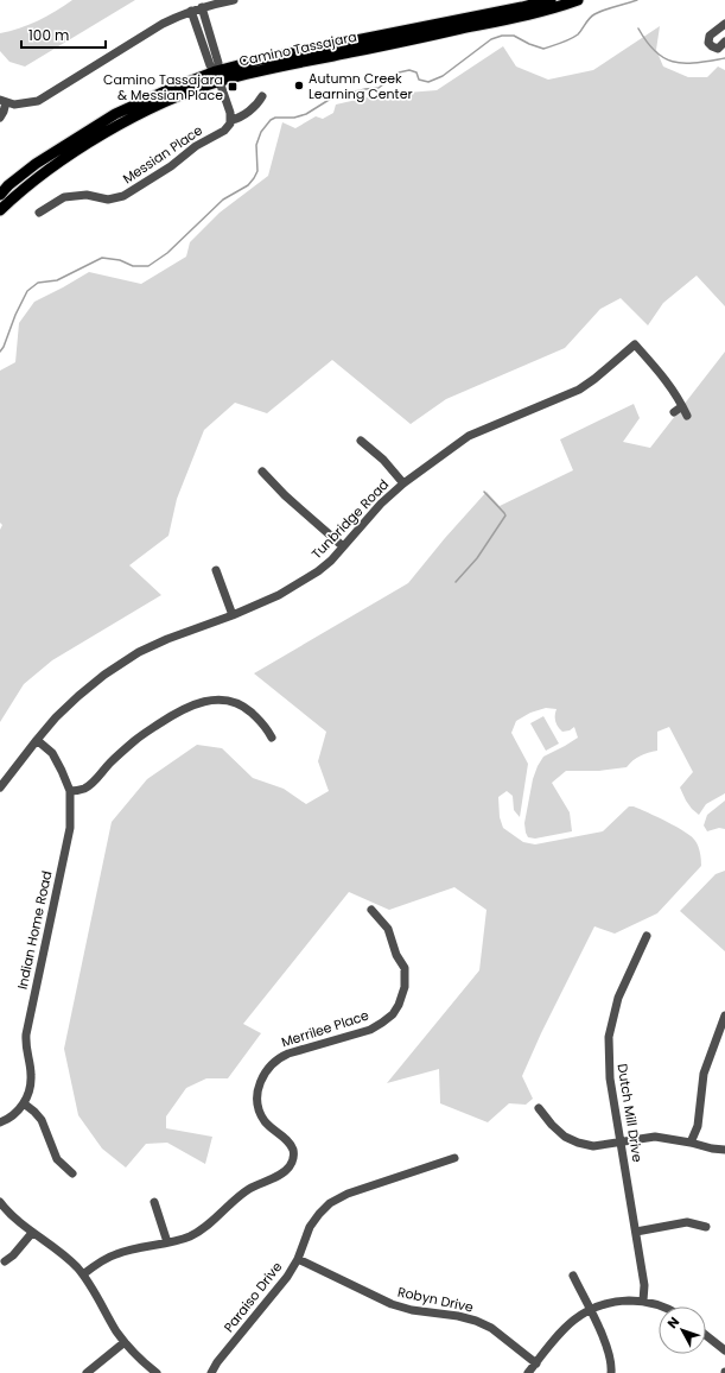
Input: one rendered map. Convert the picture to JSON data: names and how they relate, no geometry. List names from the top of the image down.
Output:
{
  "streets": {
    "main road": ["Camino Tassajara"],
    "street": [
      "Messian Place",
      "Tunbridge Road",
      "Indian Home Road",
      "Merrilee Place",
      "Dutch Mill Drive",
      "Paraiso Drive",
      "Robyn Drive"
    ]
  },
  "crossings": [
    ["Tunbridge Road", "Indian Home Road"],
    ["Paraiso Drive", "Robyn Drive"]
  ],
  "places": {
    "other": ["Autumn Creek Learning Center"],
    "transit": ["Camino Tassajara & Messian Place"]
  },
  "scale_bar": "100 m",
  "north": "top left"
}
